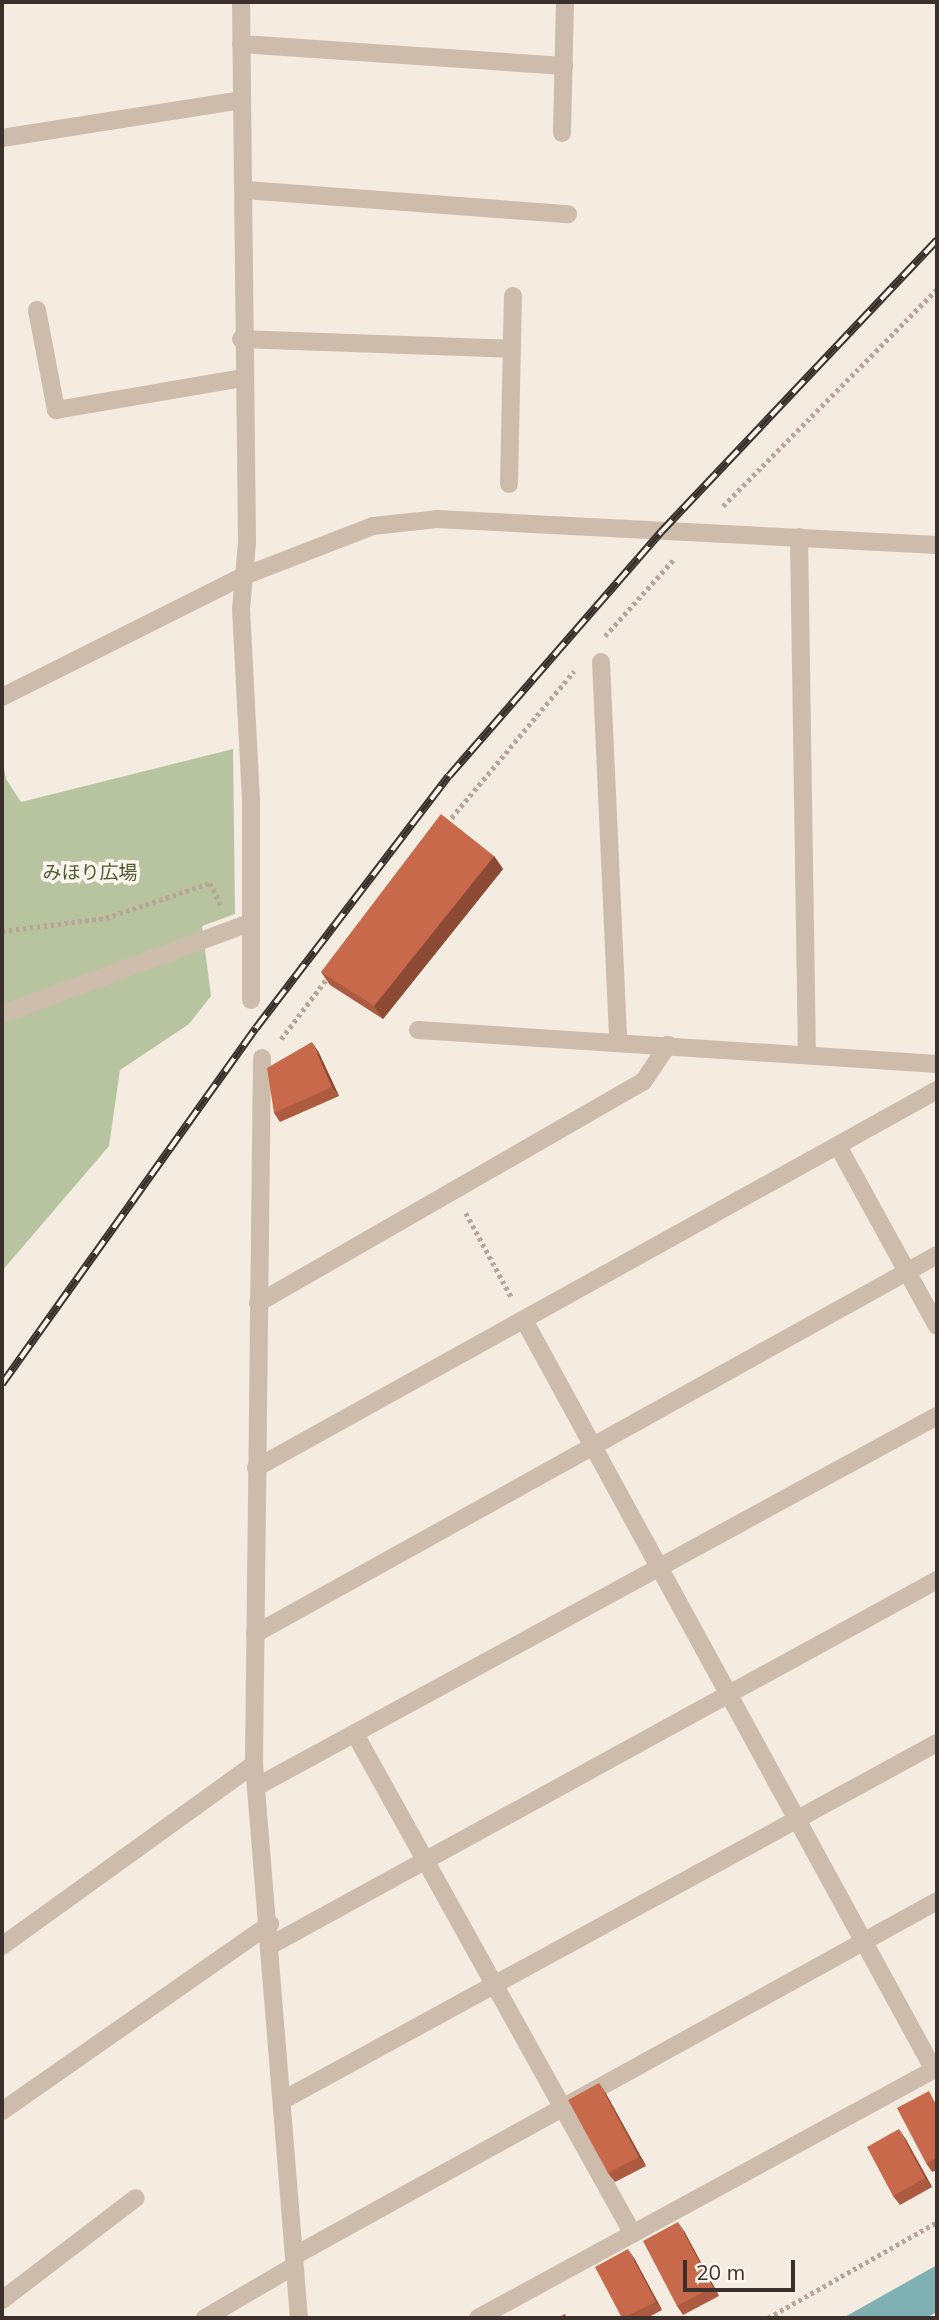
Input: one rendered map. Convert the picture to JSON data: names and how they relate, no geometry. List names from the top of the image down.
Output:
{
  "parks": ["みほり広場"],
  "scale_bar": "20 m"
}
